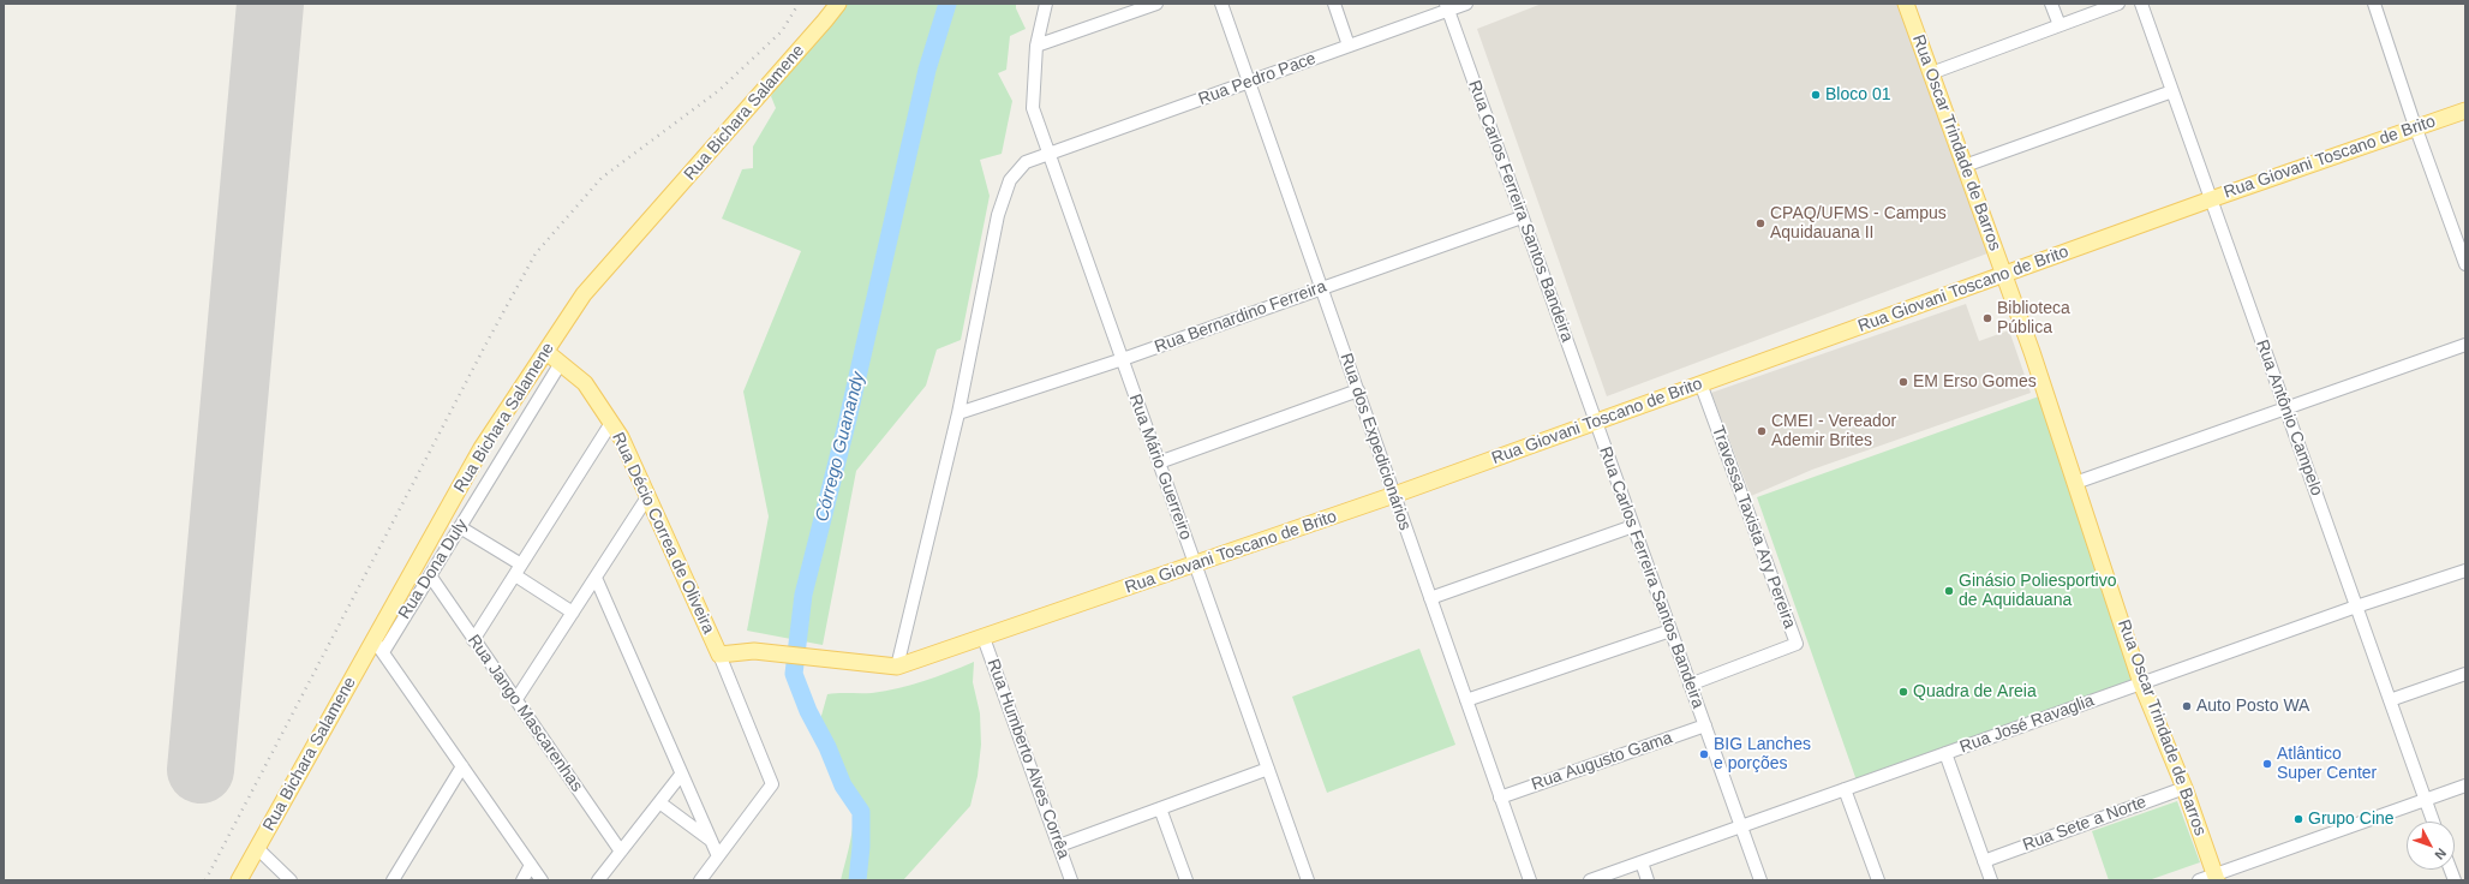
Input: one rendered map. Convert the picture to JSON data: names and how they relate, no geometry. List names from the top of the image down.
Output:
{
  "streets": {
    "main road": [
      "Rua Bichara Salamene",
      "Rua Oscar Trindade de Barros",
      "Rua Giovani Toscano de Brito",
      "Rua Décio Correa de Oliveira"
    ],
    "street": [
      "Rua Pedro Pace",
      "Rua Carlos Ferreira Santos Bandeira",
      "Rua Bernardino Ferreira",
      "Rua Antônio Campelo",
      "Rua dos Expedicionários",
      "Rua Mário Guerreiro",
      "Travessa Taxista Ary Pereira",
      "Rua Dona Duly",
      "Rua Jango Mascarenhas",
      "Rua José Ravaglia",
      "Rua Humberto Alves Corrêa",
      "Rua Augusto Gama",
      "Rua Sete a Norte"
    ]
  },
  "crossings": [
    ["Rua Pedro Pace", "Rua Giovani Toscano de Brito"],
    ["Rua Pedro Pace", "Rua Carlos Ferreira Santos Bandeira"],
    ["Rua Pedro Pace", "Rua Bernardino Ferreira"],
    ["Rua Pedro Pace", "Rua dos Expedicionários"],
    ["Rua Pedro Pace", "Rua Mário Guerreiro"],
    ["Rua Bichara Salamene", "Rua Décio Correa de Oliveira"],
    ["Rua Bichara Salamene", "Rua Dona Duly"],
    ["Rua Oscar Trindade de Barros", "Rua Giovani Toscano de Brito"],
    ["Rua Oscar Trindade de Barros", "Rua José Ravaglia"],
    ["Rua Oscar Trindade de Barros", "Rua Sete a Norte"],
    ["Rua Giovani Toscano de Brito", "Rua Carlos Ferreira Santos Bandeira"],
    ["Rua Giovani Toscano de Brito", "Rua Antônio Campelo"],
    ["Rua Giovani Toscano de Brito", "Rua dos Expedicionários"],
    ["Rua Giovani Toscano de Brito", "Rua Mário Guerreiro"],
    ["Rua Giovani Toscano de Brito", "Travessa Taxista Ary Pereira"],
    ["Rua Giovani Toscano de Brito", "Rua Décio Correa de Oliveira"],
    ["Rua Giovani Toscano de Brito", "Rua Humberto Alves Corrêa"],
    ["Rua Carlos Ferreira Santos Bandeira", "Rua Bernardino Ferreira"],
    ["Rua Carlos Ferreira Santos Bandeira", "Travessa Taxista Ary Pereira"],
    ["Rua Carlos Ferreira Santos Bandeira", "Rua José Ravaglia"],
    ["Rua Carlos Ferreira Santos Bandeira", "Rua Augusto Gama"],
    ["Rua Bernardino Ferreira", "Rua dos Expedicionários"],
    ["Rua Bernardino Ferreira", "Rua Mário Guerreiro"],
    ["Rua Antônio Campelo", "Rua José Ravaglia"],
    ["Rua dos Expedicionários", "Rua Augusto Gama"],
    ["Rua Décio Correa de Oliveira", "Rua Dona Duly"],
    ["Rua Dona Duly", "Rua Jango Mascarenhas"]
  ],
  "water": ["Córrego Guanandy"],
  "places": [
    "Bloco 01",
    "CPAQ/UFMS - Campus Aquidauana II",
    "Biblioteca Pública",
    "EM Erso Gomes",
    "CMEI - Vereador Ademir Brites",
    "Ginásio Poliesportivo de Aquidauana",
    "Quadra de Areia",
    "Auto Posto WA",
    "BIG Lanches e porções",
    "Atlântico Super Center",
    "Grupo Cine"
  ],
  "north": "bottom right"
}
